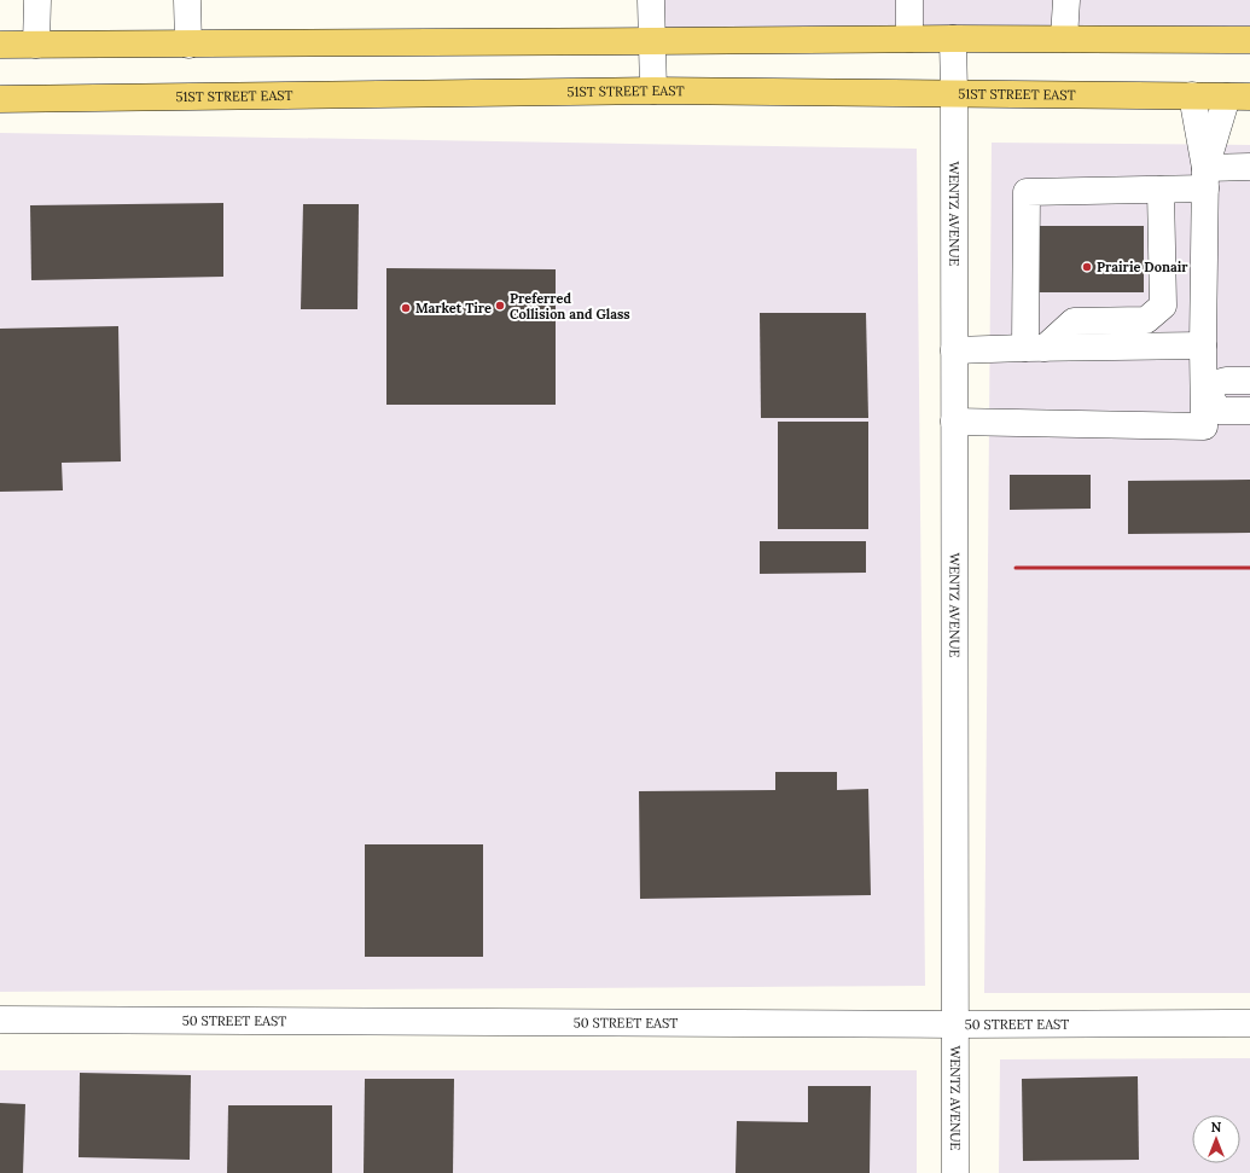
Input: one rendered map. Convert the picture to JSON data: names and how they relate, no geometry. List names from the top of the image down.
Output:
{
  "streets": {
    "main road": ["51ST STREET EAST"],
    "street": ["WENTZ AVENUE", "50 STREET EAST"]
  },
  "crossings": [
    ["51ST STREET EAST", "WENTZ AVENUE"],
    ["WENTZ AVENUE", "50 STREET EAST"]
  ],
  "places": ["Prairie Donair", "Preferred Collision and Glass", "Market Tire"],
  "north": "top"
}
